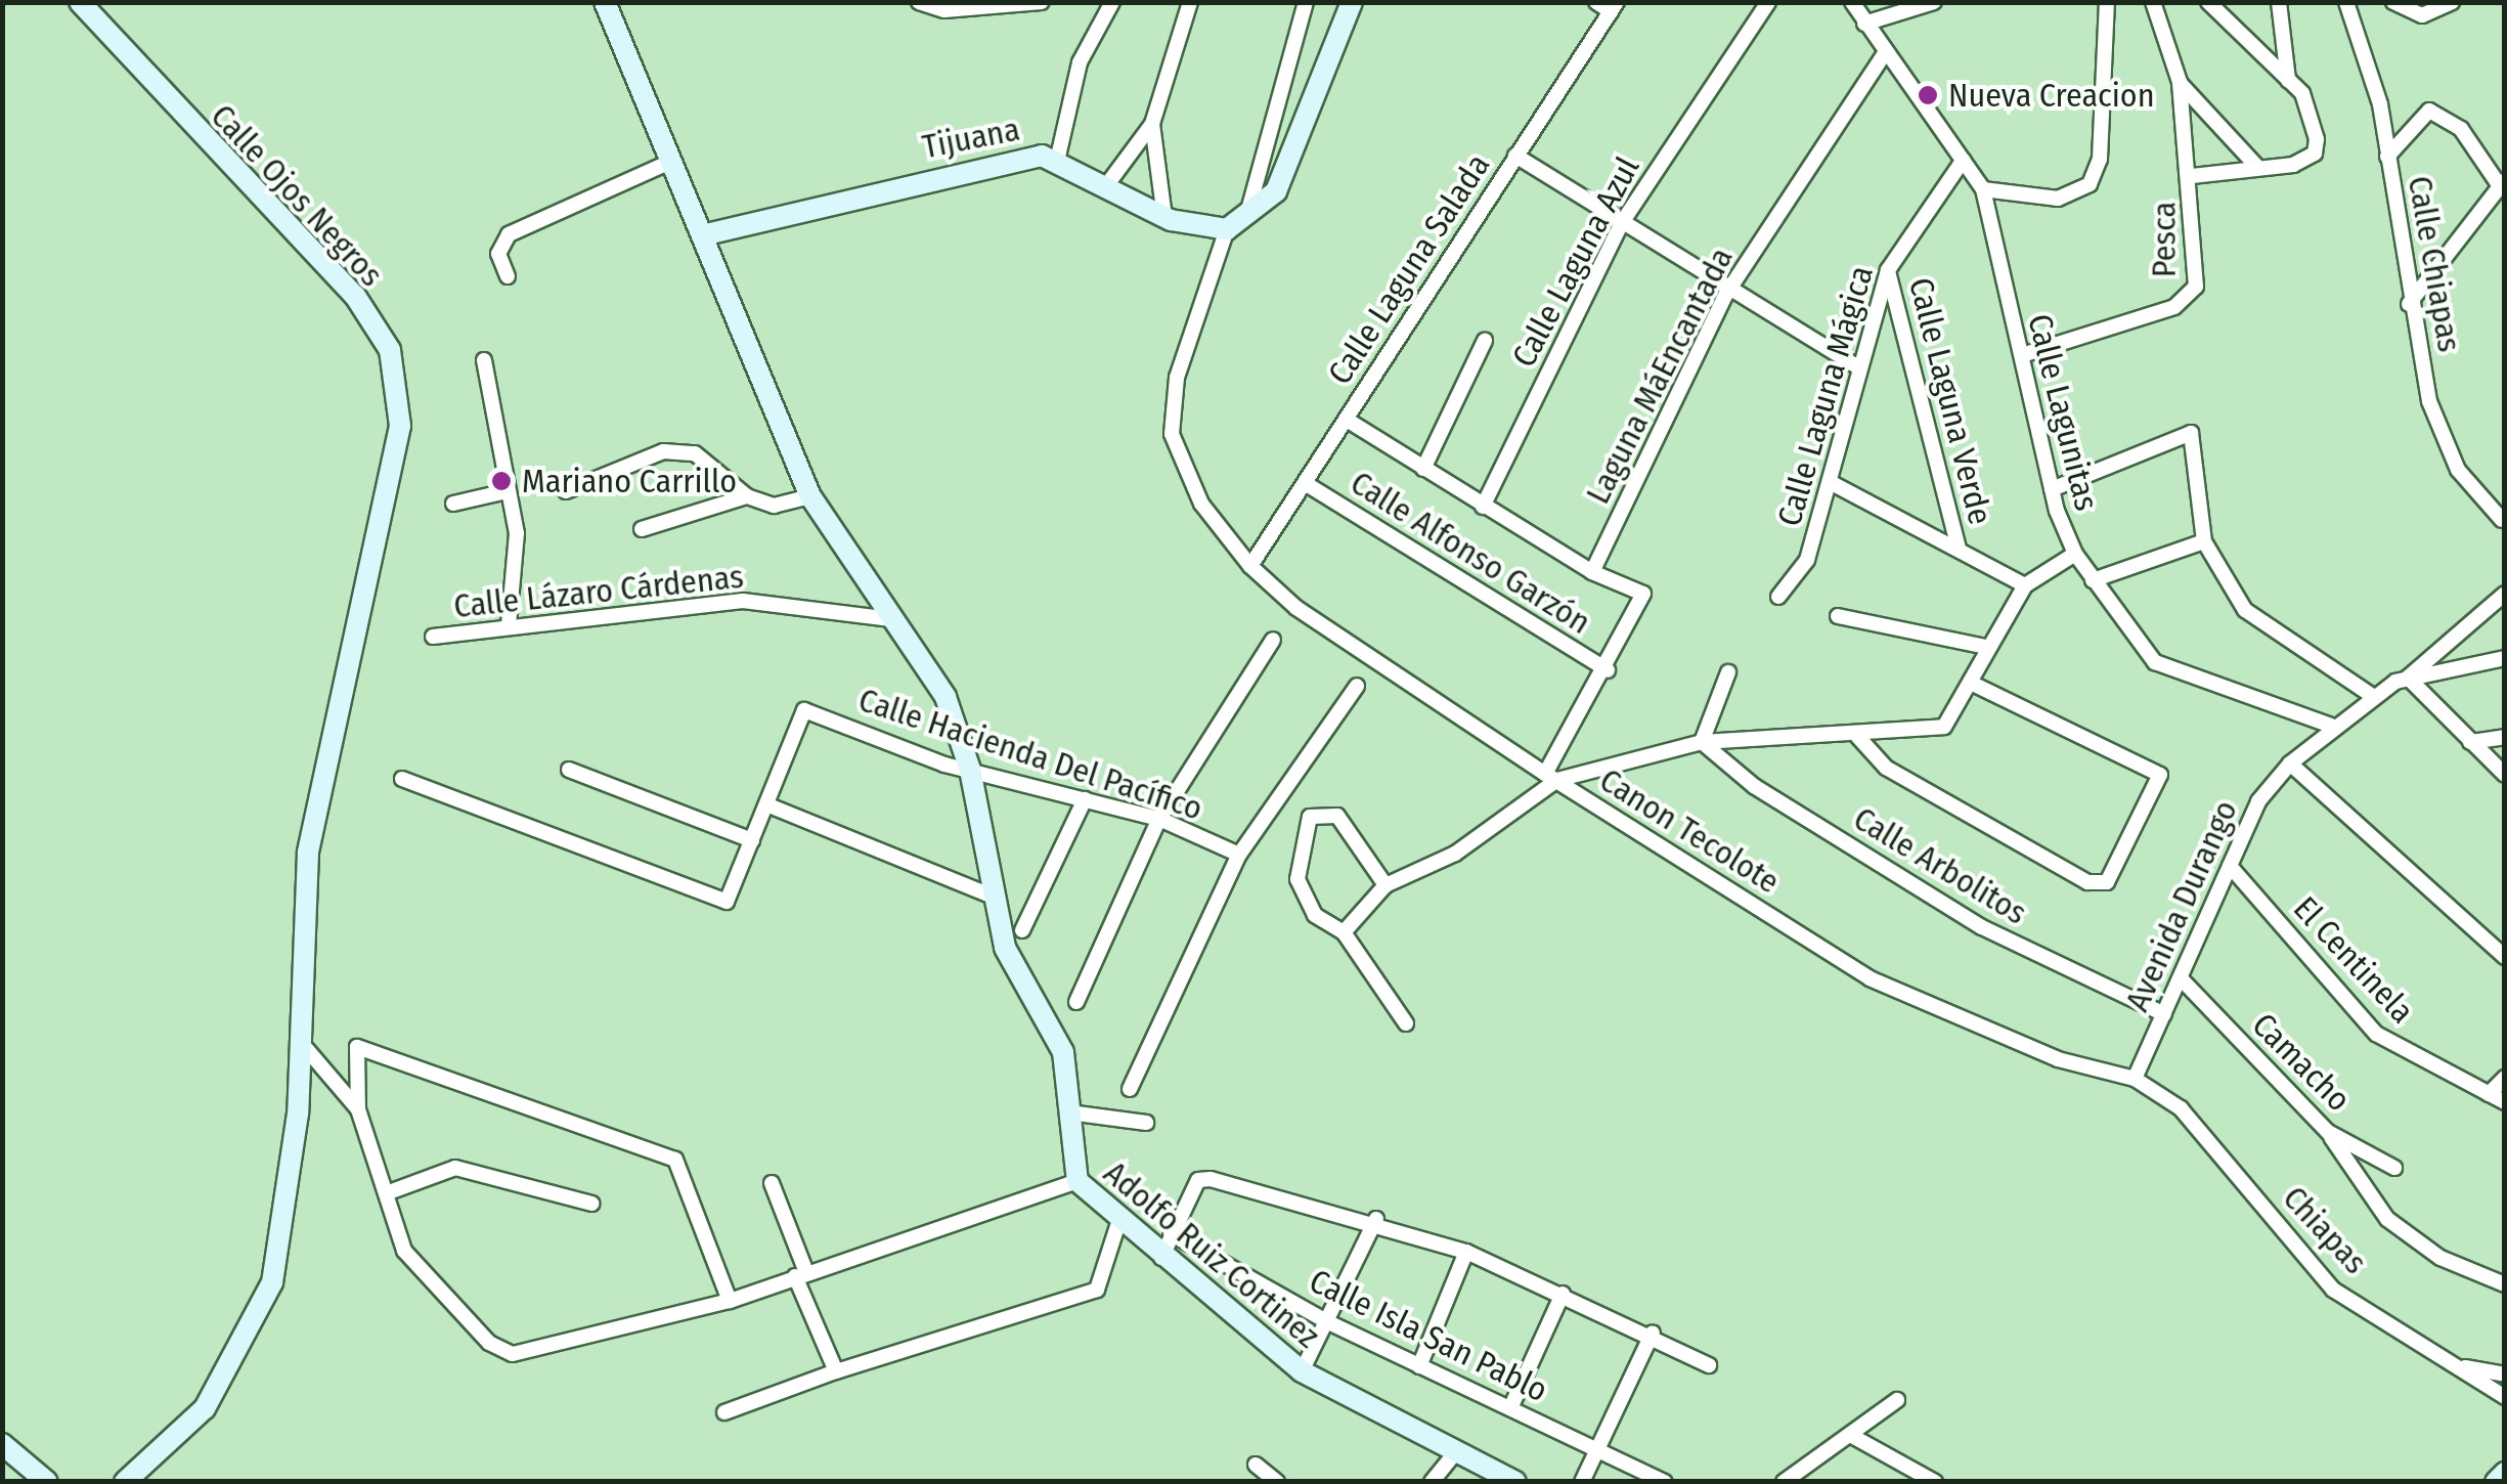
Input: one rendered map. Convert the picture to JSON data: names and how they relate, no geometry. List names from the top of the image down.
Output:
{
  "streets": {
    "street": [
      "Tijuana",
      "Calle Ojos Negros",
      "Pesca",
      "Calle Laguna Azul",
      "Calle Chiapas",
      "Calle Laguna Salada",
      "Laguna MáEncantada",
      "Calle Laguna Mágica",
      "Calle Laguna Verde",
      "Calle Lagunitas",
      "Calle Alfonso Garzón",
      "Calle Lázaro Cárdenas",
      "Calle Hacienda Del Pacífico",
      "Canon Tecolote",
      "Calle Arbolitos",
      "Avenida Durango",
      "El Centinela",
      "Camacho",
      "Chiapas",
      "Adolfo Ruiz Cortinez",
      "Calle Isla San Pablo"
    ]
  },
  "crossings": [
    ["Tijuana", "Canon Tecolote"],
    ["Tijuana", "Adolfo Ruiz Cortinez"],
    ["Pesca", "Calle Lagunitas"],
    ["Calle Laguna Salada", "Calle Alfonso Garzón"],
    ["Calle Laguna Salada", "Canon Tecolote"],
    ["Laguna MáEncantada", "Calle Lagunitas"],
    ["Calle Laguna Mágica", "Calle Laguna Verde"],
    ["Calle Laguna Mágica", "Calle Lagunitas"],
    ["Calle Lagunitas", "Avenida Durango"],
    ["Calle Lázaro Cárdenas", "Adolfo Ruiz Cortinez"],
    ["Calle Hacienda Del Pacífico", "Adolfo Ruiz Cortinez"],
    ["Canon Tecolote", "Avenida Durango"],
    ["Canon Tecolote", "Chiapas"],
    ["Calle Arbolitos", "Avenida Durango"],
    ["Avenida Durango", "El Centinela"],
    ["Avenida Durango", "Camacho"],
    ["Avenida Durango", "Chiapas"]
  ],
  "places": ["Nueva Creacion", "Mariano Carrillo"]
}
